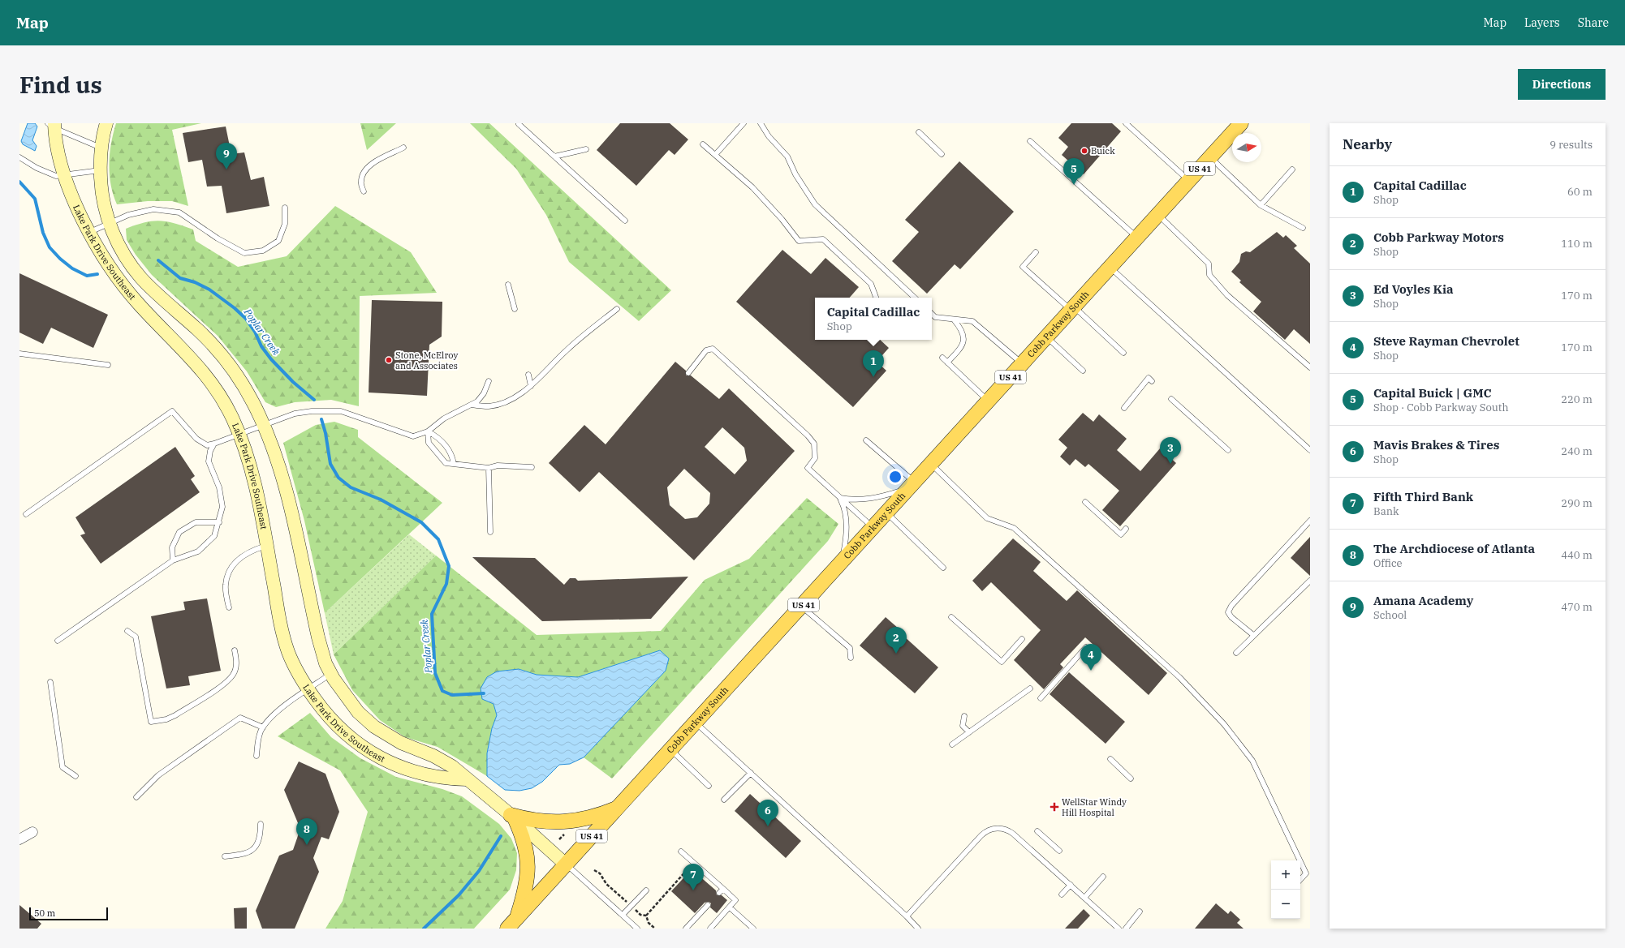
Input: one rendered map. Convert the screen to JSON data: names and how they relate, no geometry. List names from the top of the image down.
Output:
{
  "streets": {
    "main road": ["US 41", "Cobb Parkway South"],
    "street": ["Lake Park Drive Southeast"]
  },
  "crossings": [
    ["Lake Park Drive Southeast", "Cobb Parkway South"]
  ],
  "water": ["Poplar Creek"],
  "places": {
    "other": ["Buick", "Stone, McElroy and Associates"],
    "health": ["WellStar Windy Hill Hospital"]
  },
  "scale_bar": "50 m",
  "north": "right",
  "page": {
    "header": "Map",
    "nav": ["Map", "Layers", "Share"],
    "buttons": "Directions",
    "title": "Find us",
    "heading": ["Nearby", "9 results"],
    "pins": [
      "9",
      "5",
      "1",
      "3",
      "2",
      "4",
      "6",
      "8",
      "7"
    ],
    "list": [
      {
        "mark": "1",
        "name": "Capital Cadillac",
        "note": "Shop",
        "value": "60 m"
      },
      {
        "mark": "2",
        "name": "Cobb Parkway Motors",
        "note": "Shop",
        "value": "110 m"
      },
      {
        "mark": "3",
        "name": "Ed Voyles Kia",
        "note": "Shop",
        "value": "170 m"
      },
      {
        "mark": "4",
        "name": "Steve Rayman Chevrolet",
        "note": "Shop",
        "value": "170 m"
      },
      {
        "mark": "5",
        "name": "Capital Buick | GMC",
        "note": "Shop · Cobb Parkway South",
        "value": "220 m"
      },
      {
        "mark": "6",
        "name": "Mavis Brakes & Tires",
        "note": "Shop",
        "value": "240 m"
      },
      {
        "mark": "7",
        "name": "Fifth Third Bank",
        "note": "Bank",
        "value": "290 m"
      },
      {
        "mark": "8",
        "name": "The Archdiocese of Atlanta",
        "note": "Office",
        "value": "440 m"
      },
      {
        "mark": "9",
        "name": "Amana Academy",
        "note": "School",
        "value": "470 m"
      }
    ],
    "popup": ["Capital Cadillac", "Shop"],
    "map_buttons": ["+", "−"],
    "scale": "50 m"
  }
}
